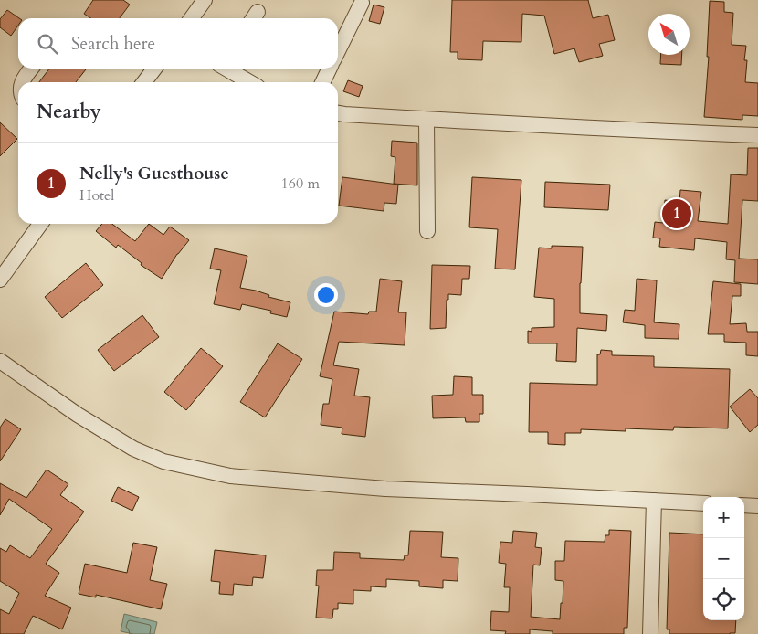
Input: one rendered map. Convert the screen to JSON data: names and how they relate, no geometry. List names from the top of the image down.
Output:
{
  "north": "top left",
  "page": {
    "search": "Search here",
    "heading": "Nearby",
    "list": [
      {
        "mark": "1",
        "name": "Nelly's Guesthouse",
        "note": "Hotel",
        "value": "160 m"
      }
    ],
    "pins": "1",
    "map_buttons": ["+", "−"]
  }
}
